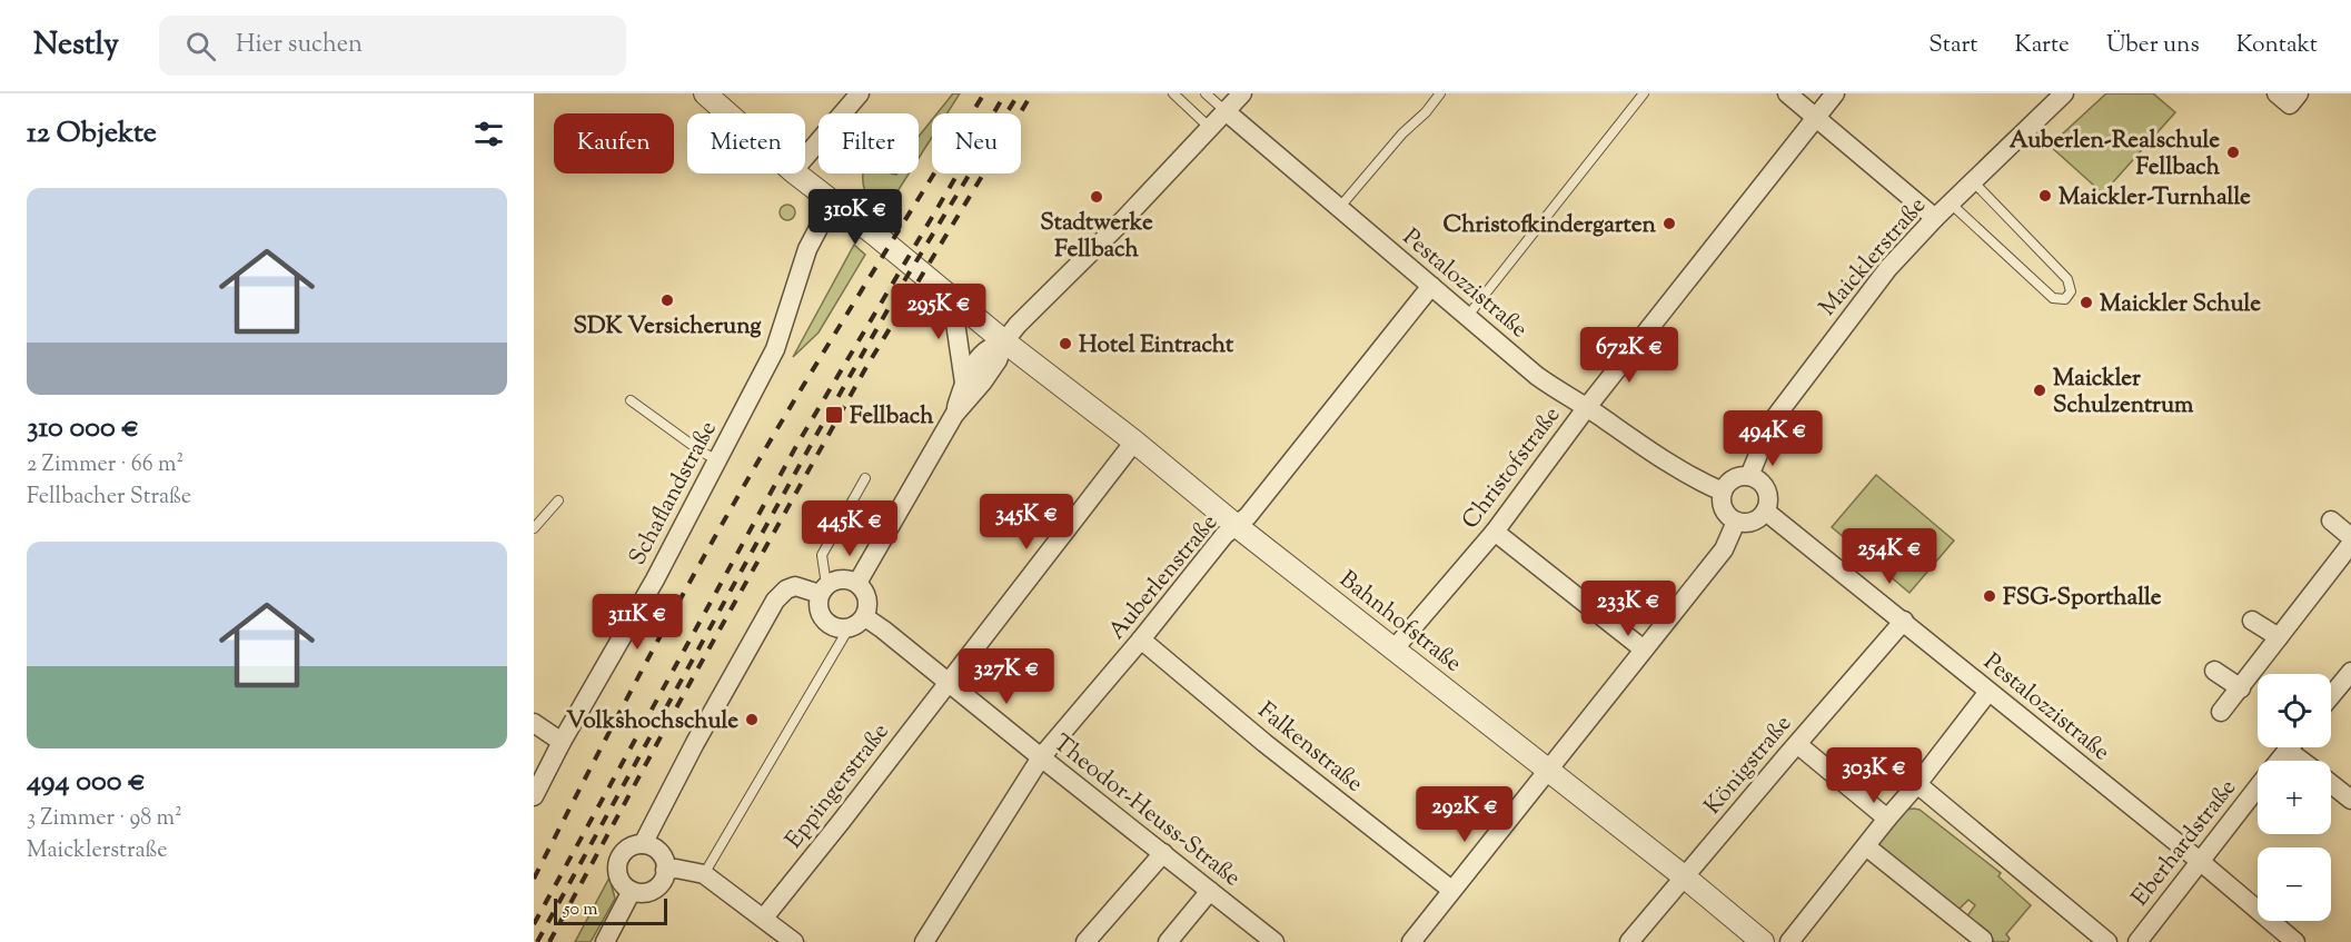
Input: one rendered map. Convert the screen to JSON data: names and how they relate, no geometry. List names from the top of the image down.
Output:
{
  "streets": {
    "street": [
      "Maicklerstraße",
      "Pestalozzistraße",
      "Christofstraße",
      "Schaflandstraße",
      "Auberlenstraße",
      "Bahnhofstraße",
      "Falkenstraße",
      "Königstraße",
      "Eppingerstraße",
      "Theodor-Heuss-Straße",
      "Eberhardstraße"
    ]
  },
  "crossings": [
    ["Maicklerstraße", "Pestalozzistraße"],
    ["Pestalozzistraße", "Christofstraße"],
    ["Pestalozzistraße", "Auberlenstraße"],
    ["Pestalozzistraße", "Königstraße"],
    ["Pestalozzistraße", "Eberhardstraße"],
    ["Christofstraße", "Bahnhofstraße"],
    ["Schaflandstraße", "Bahnhofstraße"],
    ["Auberlenstraße", "Bahnhofstraße"],
    ["Auberlenstraße", "Falkenstraße"],
    ["Auberlenstraße", "Theodor-Heuss-Straße"],
    ["Bahnhofstraße", "Königstraße"],
    ["Bahnhofstraße", "Eppingerstraße"],
    ["Eppingerstraße", "Theodor-Heuss-Straße"]
  ],
  "places": {
    "other": [
      "Auberlen-Realschule Fellbach",
      "Maickler-Turnhalle",
      "Stadtwerke Fellbach",
      "Christofkindergarten",
      "SDK Versicherung",
      "Maickler Schule",
      "Hotel Eintracht",
      "Maickler Schulzentrum",
      "FSG-Sporthalle",
      "Volkshochschule"
    ],
    "transit": ["Fellbach"]
  },
  "scale_bar": "50 m",
  "page": {
    "header": "Nestly",
    "search": "Hier suchen",
    "nav": [
      "Start",
      "Karte",
      "Über uns",
      "Kontakt"
    ],
    "heading": "12 Objekte",
    "chip": [
      "Kaufen",
      "Mieten",
      "Filter",
      "Neu"
    ],
    "list": [
      {
        "name": "310 000 €",
        "note": "2 Zimmer · 66 m² · Fellbacher Straße"
      },
      {
        "name": "494 000 €",
        "note": "3 Zimmer · 98 m² · Maicklerstraße"
      }
    ],
    "price": [
      "310K €",
      "295K €",
      "672K €",
      "494K €",
      "345K €",
      "445K €",
      "254K €",
      "233K €",
      "311K €",
      "327K €",
      "303K €",
      "292K €"
    ],
    "map_buttons": ["+", "−"],
    "scale": "50 m"
  }
}
